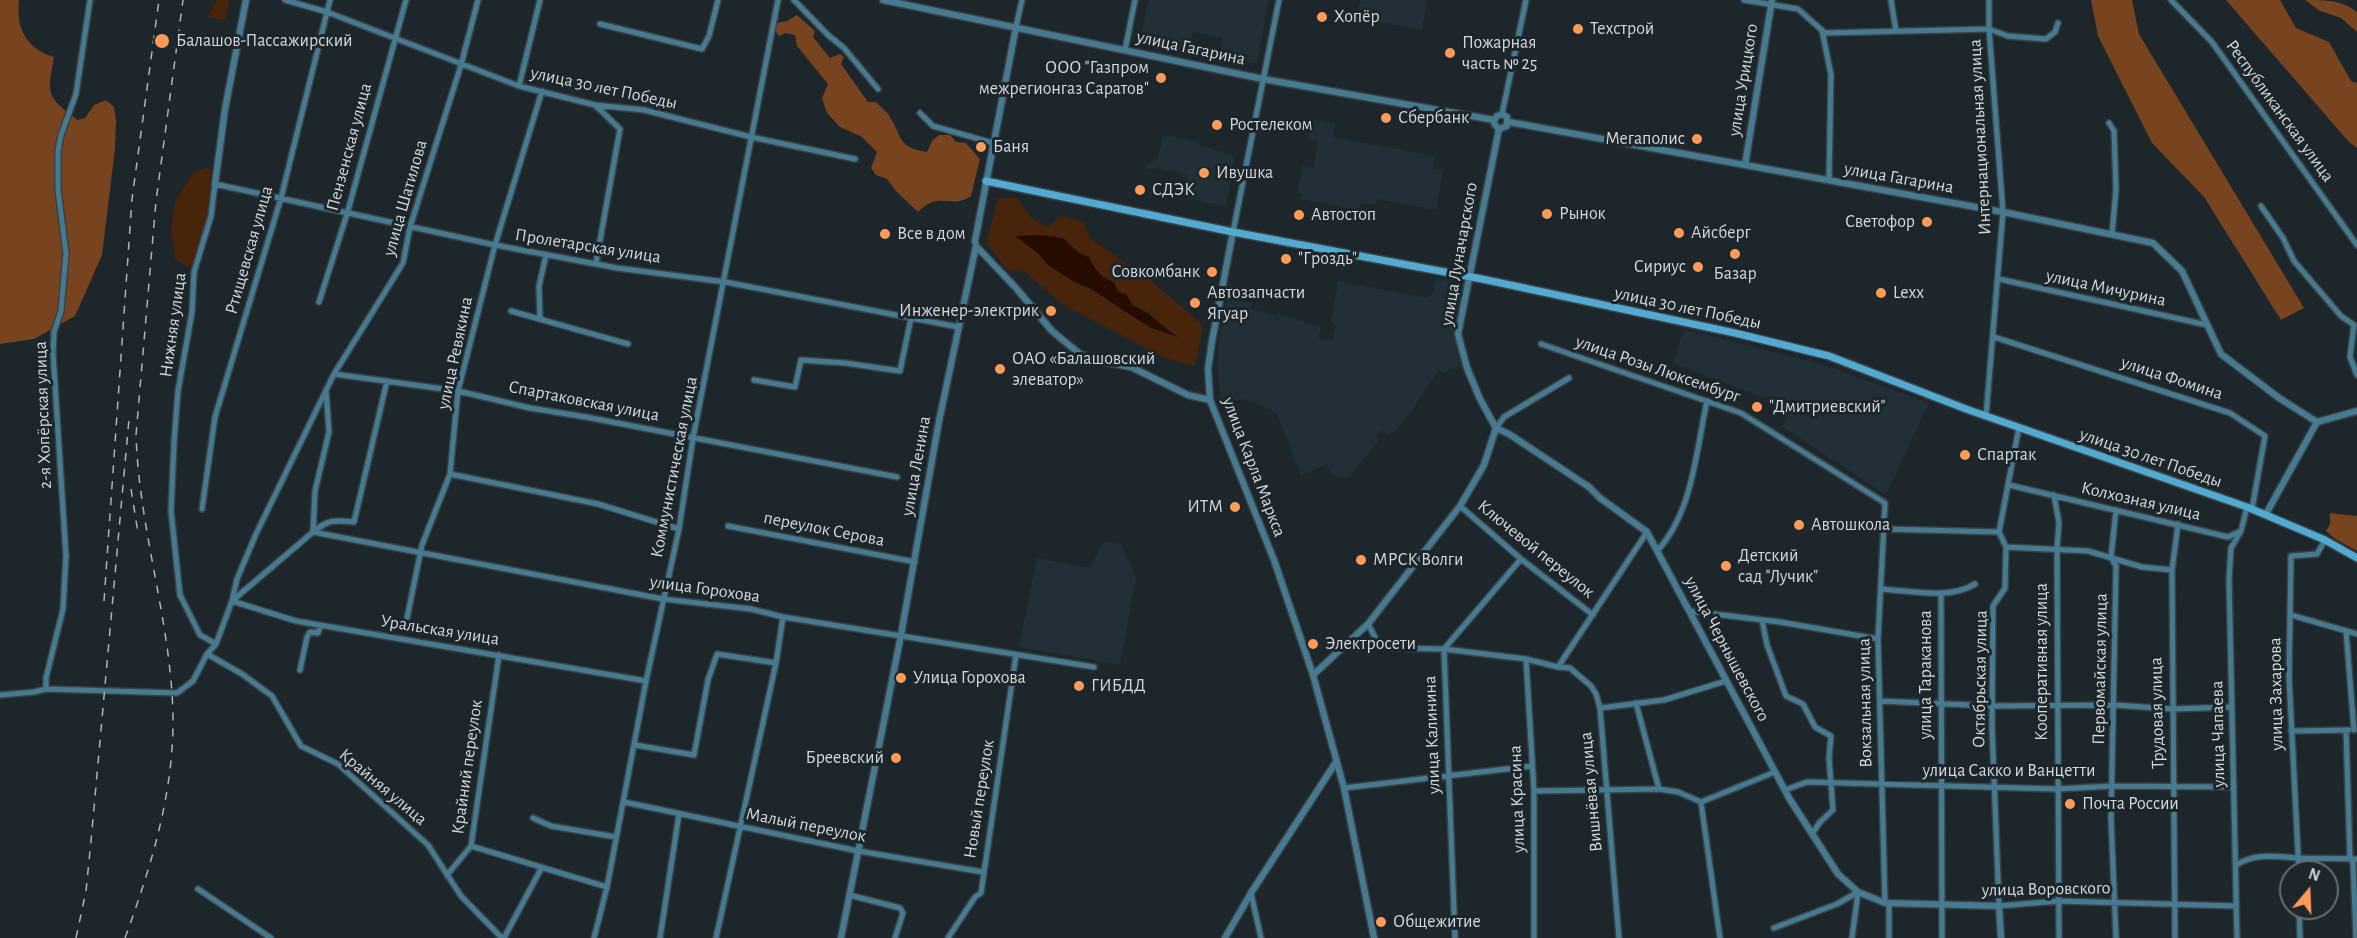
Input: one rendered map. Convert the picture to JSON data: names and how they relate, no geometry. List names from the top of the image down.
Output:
{
  "streets": {
    "main road": ["улица 30 лет Победы"],
    "street": [
      "улица Гагарина",
      "улица Урицкого",
      "Республиканская улица",
      "Интернациональная улица",
      "Пензенская улица",
      "улица Шатилова",
      "Пролетарская улица",
      "Ртищевская улица",
      "улица Луначарского",
      "улица Мичурина",
      "Нижняя улица",
      "улица Ревякина",
      "улица Розы Люксембург",
      "улица Фомина",
      "Спартаковская улица",
      "2-я Хопёрская улица",
      "улица Ленина",
      "Коммунистическая улица",
      "улица Карла Маркса",
      "Колхозная улица",
      "переулок Серова",
      "Ключевой переулок",
      "улица Горохова",
      "Уральская улица",
      "улица Чернышевского",
      "Кооперативная улица",
      "Первомайская улица",
      "улица Тараканова",
      "Октябрьская улица",
      "улица Захарова",
      "Вокзальная улица",
      "Трудовая улица",
      "улица Чапаева",
      "улица Калинина",
      "Крайний переулок",
      "улица Сакко и Ванцетти",
      "Крайняя улица",
      "Вишнёвая улица",
      "Новый переулок",
      "улица Красина",
      "Малый переулок",
      "улица Воровского"
    ]
  },
  "crossings": [
    ["улица Гагарина", "улица Урицкого"],
    ["улица Гагарина", "Интернациональная улица"],
    ["улица Гагарина", "улица Луначарского"],
    ["улица Гагарина", "улица Мичурина"],
    ["улица Гагарина", "улица Ленина"],
    ["улица Гагарина", "улица Карла Маркса"],
    ["улица 30 лет Победы", "Интернациональная улица"],
    ["улица 30 лет Победы", "Пензенская улица"],
    ["улица 30 лет Победы", "улица Шатилова"],
    ["улица 30 лет Победы", "Ртищевская улица"],
    ["улица 30 лет Победы", "улица Луначарского"],
    ["улица 30 лет Победы", "улица Ревякина"],
    ["улица 30 лет Победы", "улица Фомина"],
    ["улица 30 лет Победы", "улица Ленина"],
    ["улица 30 лет Победы", "Коммунистическая улица"],
    ["улица 30 лет Победы", "улица Карла Маркса"],
    ["улица 30 лет Победы", "улица Захарова"],
    ["Интернациональная улица", "улица Мичурина"],
    ["Интернациональная улица", "улица Фомина"],
    ["Пензенская улица", "Пролетарская улица"],
    ["улица Шатилова", "Пролетарская улица"],
    ["улица Шатилова", "Нижняя улица"],
    ["улица Шатилова", "Спартаковская улица"],
    ["улица Шатилова", "улица Горохова"],
    ["улица Шатилова", "Уральская улица"],
    ["Пролетарская улица", "Ртищевская улица"],
    ["Пролетарская улица", "Нижняя улица"],
    ["Пролетарская улица", "улица Ревякина"],
    ["Пролетарская улица", "улица Ленина"],
    ["Пролетарская улица", "Коммунистическая улица"],
    ["улица Луначарского", "улица Чернышевского"],
    ["улица Ревякина", "Спартаковская улица"],
    ["улица Ревякина", "улица Горохова"],
    ["улица Розы Люксембург", "Вокзальная улица"],
    ["Спартаковская улица", "Коммунистическая улица"],
    ["улица Ленина", "переулок Серова"],
    ["улица Ленина", "улица Горохова"],
    ["улица Ленина", "Малый переулок"],
    ["Коммунистическая улица", "улица Горохова"],
    ["Коммунистическая улица", "Уральская улица"],
    ["Коммунистическая улица", "Малый переулок"],
    ["Колхозная улица", "Кооперативная улица"],
    ["Колхозная улица", "Первомайская улица"],
    ["Колхозная улица", "Трудовая улица"],
    ["Колхозная улица", "улица Чапаева"],
    ["Ключевой переулок", "улица Калинина"],
    ["улица Горохова", "Новый переулок"],
    ["Уральская улица", "Крайний переулок"],
    ["улица Чернышевского", "улица Сакко и Ванцетти"],
    ["улица Чернышевского", "улица Воровского"],
    ["Кооперативная улица", "улица Сакко и Ванцетти"],
    ["Кооперативная улица", "улица Воровского"],
    ["Первомайская улица", "улица Сакко и Ванцетти"],
    ["Первомайская улица", "улица Воровского"],
    ["улица Тараканова", "улица Сакко и Ванцетти"],
    ["улица Тараканова", "улица Воровского"],
    ["Октябрьская улица", "улица Сакко и Ванцетти"],
    ["Октябрьская улица", "улица Воровского"],
    ["Вокзальная улица", "улица Сакко и Ванцетти"],
    ["Вокзальная улица", "улица Воровского"],
    ["Трудовая улица", "улица Сакко и Ванцетти"],
    ["Трудовая улица", "улица Воровского"],
    ["улица Чапаева", "улица Сакко и Ванцетти"],
    ["улица Чапаева", "улица Воровского"],
    ["улица Калинина", "Вишнёвая улица"],
    ["Крайний переулок", "Крайняя улица"],
    ["Вишнёвая улица", "улица Красина"],
    ["Новый переулок", "Малый переулок"]
  ],
  "places": [
    "Хопёр",
    "Техстрой",
    "Балашов-Пассажирский",
    "Пожарная часть № 25",
    "ООО \"Газпром межрегионгаз Саратов\"",
    "Сбербанк",
    "Ростелеком",
    "Мегаполис",
    "Баня",
    "Ивушка",
    "СДЭК",
    "Рынок",
    "Автостоп",
    "Светофор",
    "Айсберг",
    "Все в дом",
    "Базар",
    "\"Гроздь\"",
    "Сириус",
    "Совкомбанк",
    "Lexx",
    "Автозапчасти Ягуар",
    "Инженер-электрик",
    "ОАО «Балашовский элеватор»",
    "\"Дмитриевский\"",
    "Спартак",
    "ИТМ",
    "Автошкола",
    "МРСК Волги",
    "Детский сад \"Лучик\"",
    "Электросети",
    "Улица Горохова",
    "ГИБДД",
    "Бреевский",
    "Почта России",
    "Общежитие"
  ],
  "north": "top"
}
